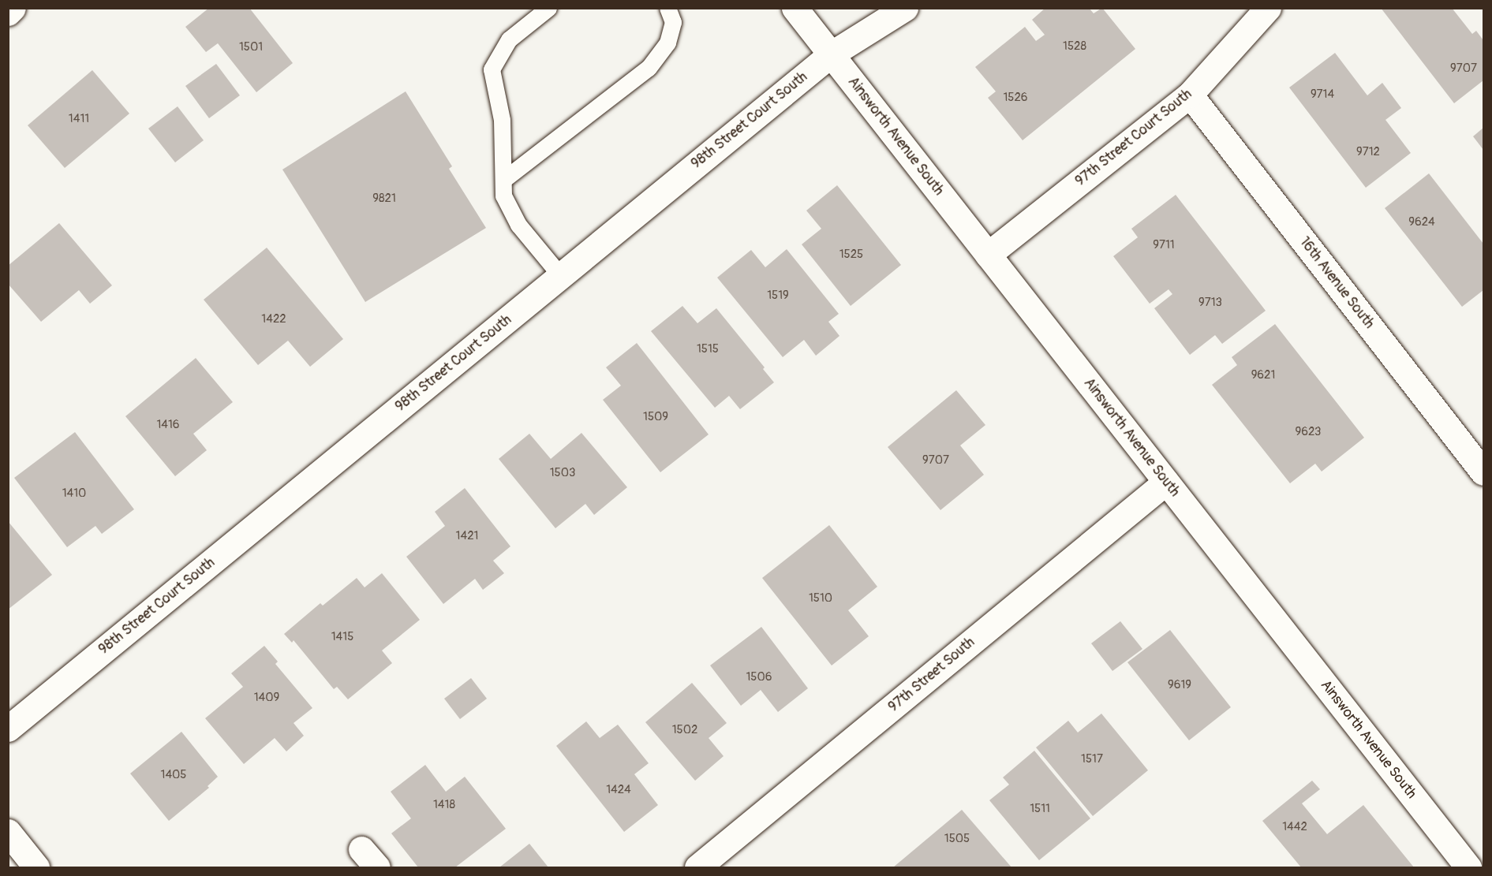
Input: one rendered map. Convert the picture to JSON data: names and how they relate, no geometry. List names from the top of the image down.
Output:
{
  "streets": {
    "street": [
      "98th Street Court South",
      "Ainsworth Avenue South",
      "97th Street Court South",
      "16th Avenue South",
      "97th Street South"
    ]
  },
  "crossings": [
    ["98th Street Court South", "Ainsworth Avenue South"],
    ["Ainsworth Avenue South", "97th Street Court South"],
    ["Ainsworth Avenue South", "97th Street South"],
    ["97th Street Court South", "16th Avenue South"]
  ],
  "house_numbers": [
    "1528",
    "1501",
    "9707",
    "9714",
    "1526",
    "1411",
    "9712",
    "9821",
    "9624",
    "9711",
    "1525",
    "1519",
    "9713",
    "1422",
    "1515",
    "9621",
    "1509",
    "1416",
    "9623",
    "9707",
    "1503",
    "1410",
    "1421",
    "1510",
    "1415",
    "1506",
    "9619",
    "1409",
    "1502",
    "1517",
    "1405",
    "1424",
    "1418",
    "1511",
    "1442",
    "1505"
  ]
}
